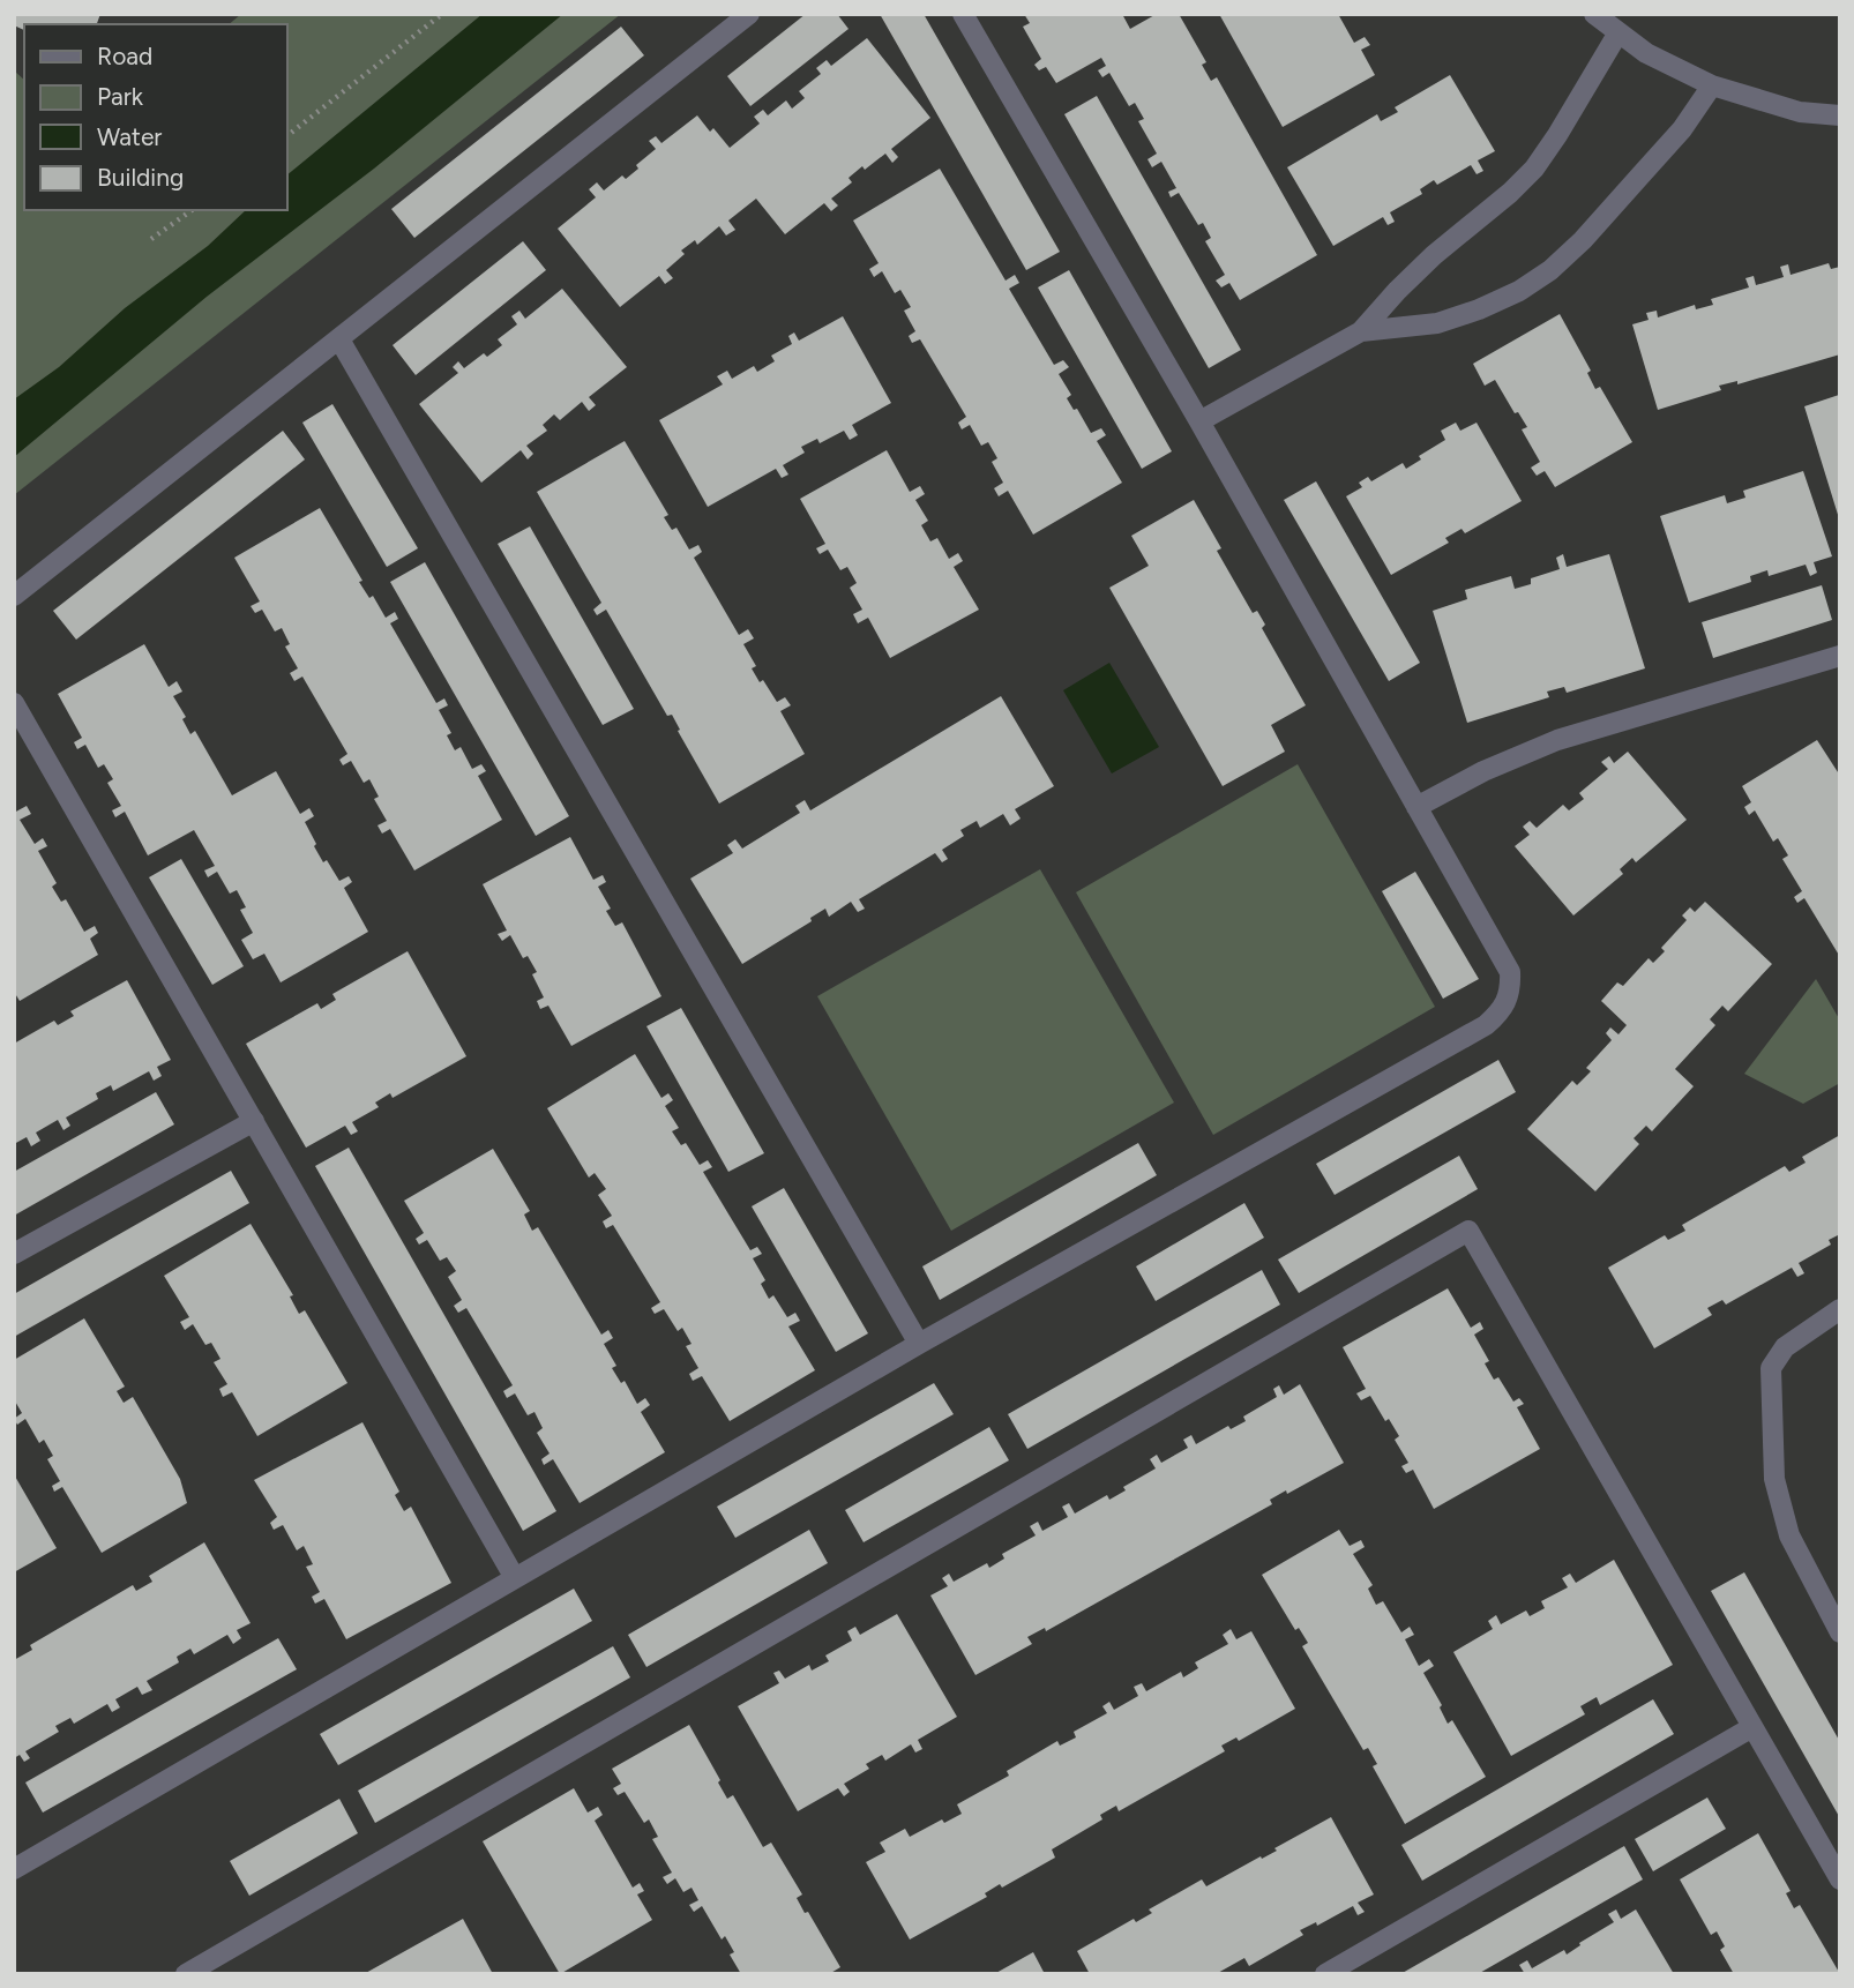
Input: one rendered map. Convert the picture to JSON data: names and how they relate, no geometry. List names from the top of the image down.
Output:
{
  "legend": [
    "Road",
    "Park",
    "Water",
    "Building"
  ]
}
